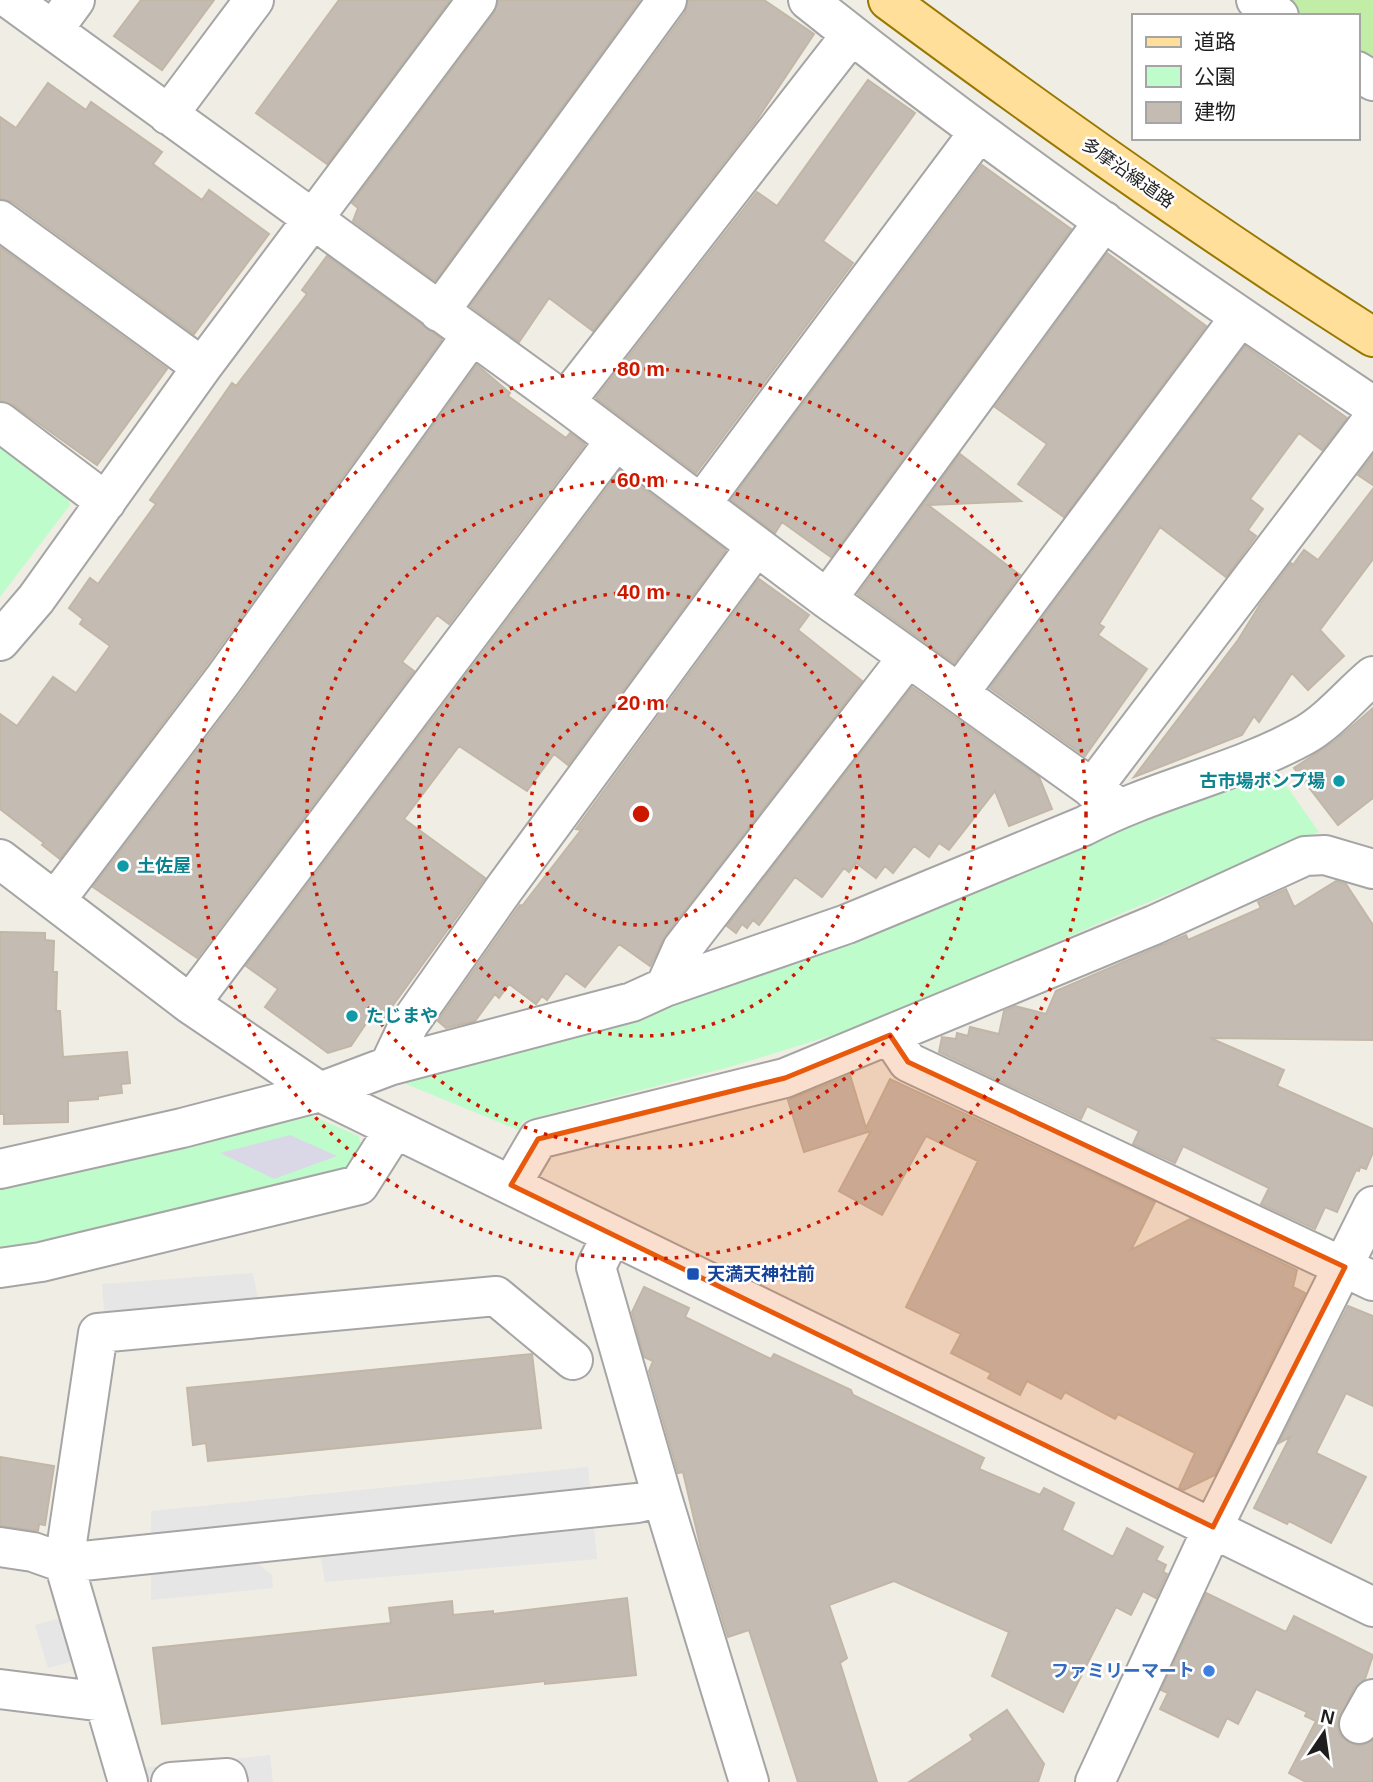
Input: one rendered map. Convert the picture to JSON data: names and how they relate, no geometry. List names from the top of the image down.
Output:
{
  "streets": {
    "main road": ["多摩沿線道路"]
  },
  "places": {
    "other": [
      "古市場ポンプ場",
      "土佐屋",
      "たじまや",
      "ファミリーマート"
    ],
    "transit": ["天満天神社前"]
  },
  "legend": ["道路", "公園", "建物"],
  "north": "top",
  "rings": [
    "80 m",
    "60 m",
    "40 m",
    "20 m"
  ]
}
